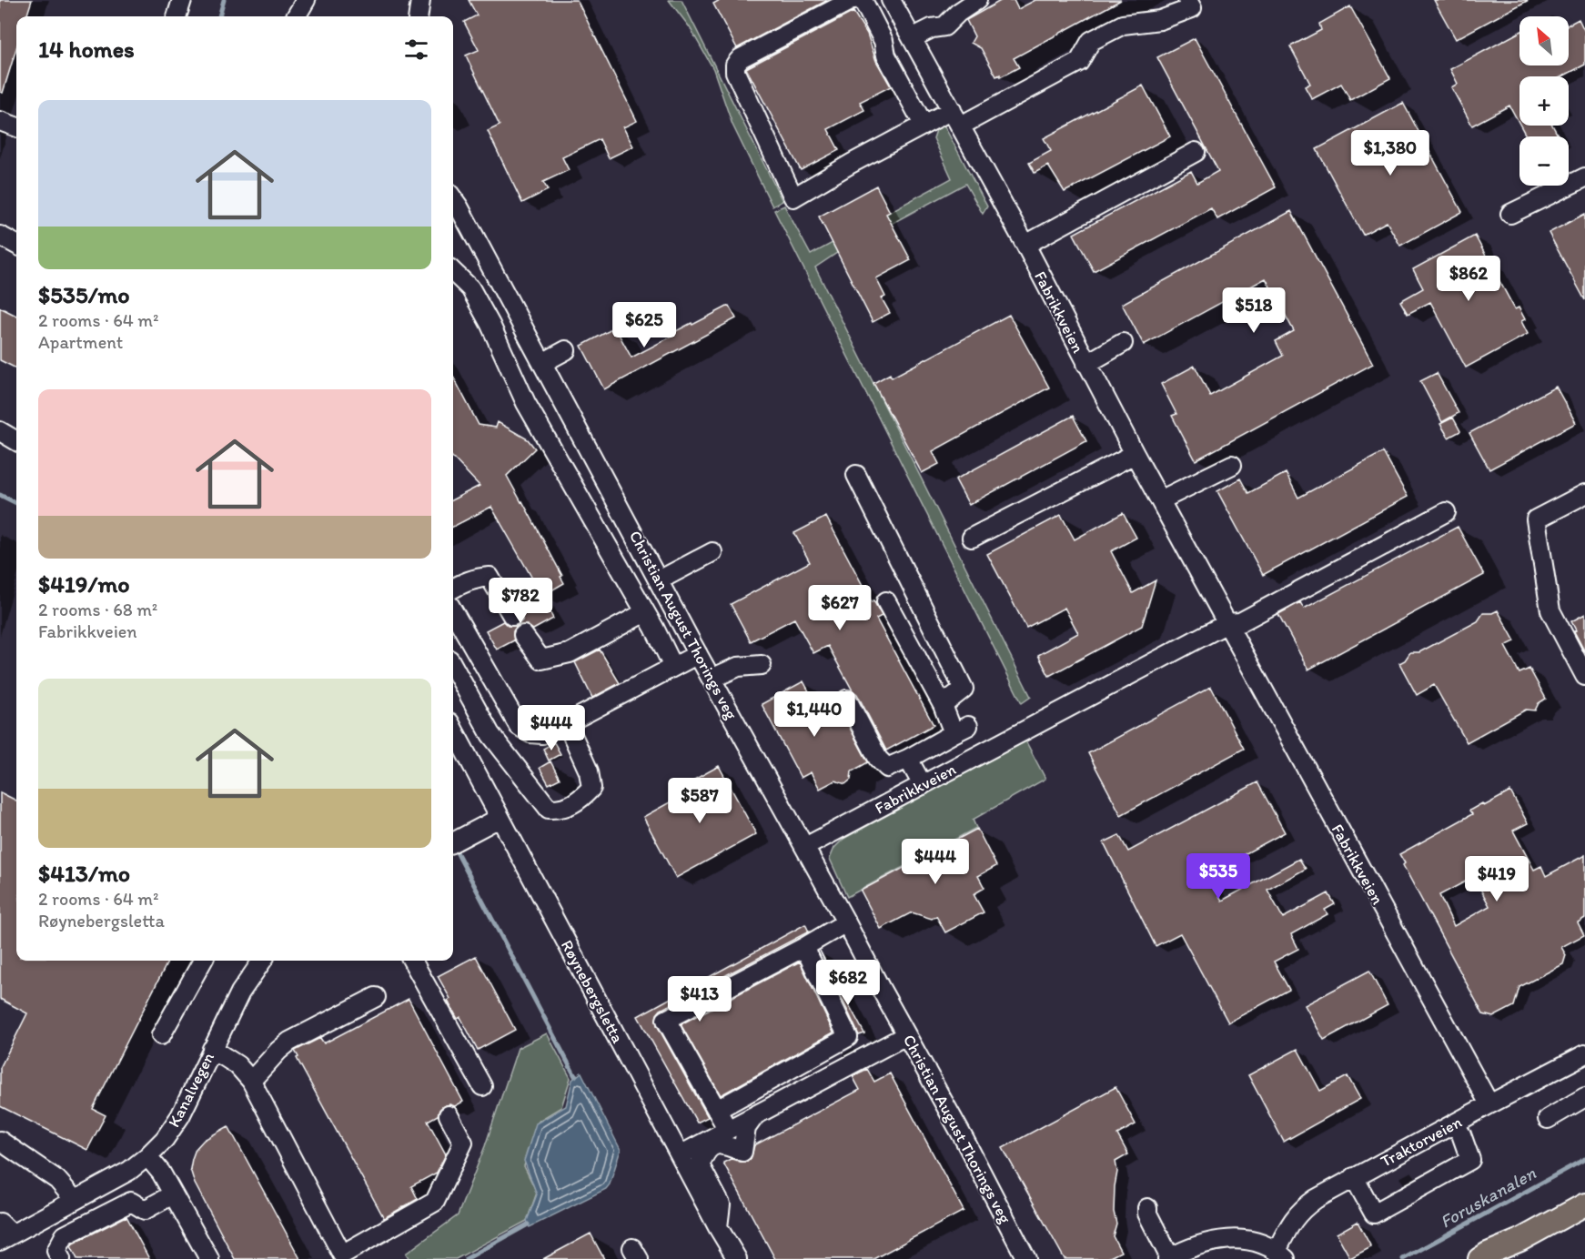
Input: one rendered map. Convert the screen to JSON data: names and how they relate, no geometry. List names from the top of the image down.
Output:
{
  "streets": {
    "street": [
      "Fabrikkveien",
      "Christian August Thorings veg",
      "Røynebergsletta",
      "Kanalvegen",
      "Traktorveien"
    ]
  },
  "crossings": [
    ["Fabrikkveien", "Christian August Thorings veg"],
    ["Fabrikkveien", "Traktorveien"]
  ],
  "water": ["Foruskanalen"],
  "north": "top left",
  "page": {
    "map_buttons": ["+", "−"],
    "heading": "14 homes",
    "list": [
      {
        "name": "$535/mo",
        "note": "2 rooms · 64 m² · Apartment"
      },
      {
        "name": "$419/mo",
        "note": "2 rooms · 68 m² · Fabrikkveien"
      },
      {
        "name": "$413/mo",
        "note": "2 rooms · 64 m² · Røynebergsletta"
      }
    ],
    "price": [
      "$1,380",
      "$862",
      "$518",
      "$625",
      "$782",
      "$627",
      "$1,440",
      "$444",
      "$587",
      "$444",
      "$535",
      "$419",
      "$682",
      "$413"
    ]
  }
}
